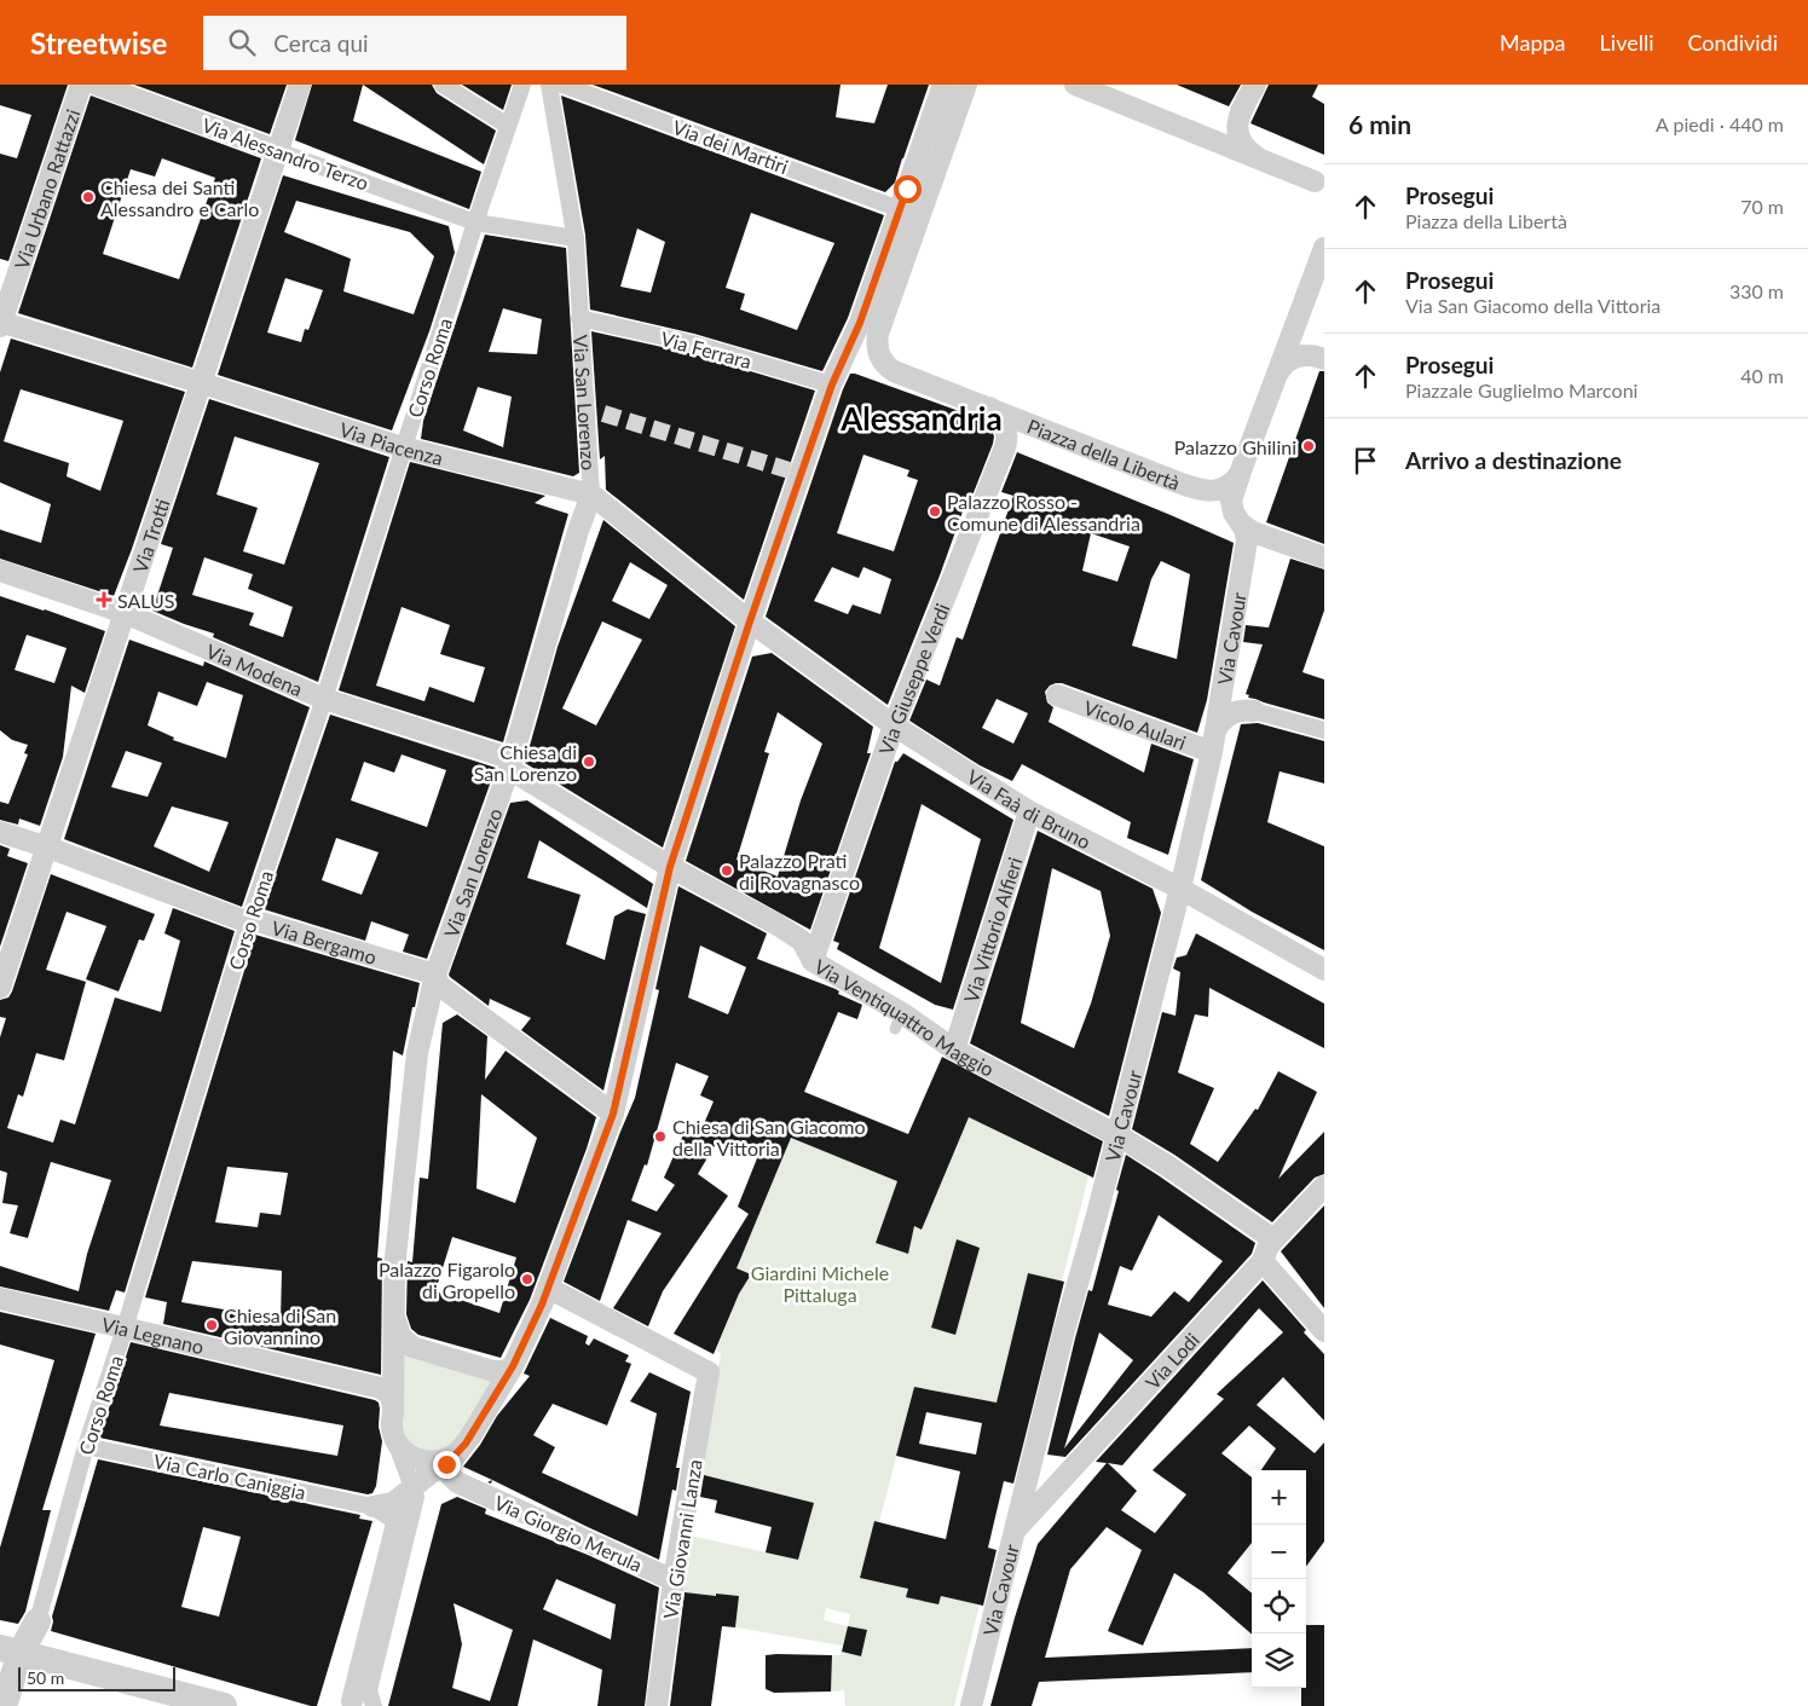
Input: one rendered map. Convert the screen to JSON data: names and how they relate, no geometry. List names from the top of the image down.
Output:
{
  "streets": {
    "street": [
      "Via dei Martiri",
      "Via Alessandro Terzo",
      "Via Urbano Rattazzi",
      "Via Ferrara",
      "Corso Roma",
      "Via San Lorenzo",
      "Via Piacenza",
      "Piazza della Libertà",
      "Via Trotti",
      "Via Cavour",
      "Via Modena",
      "Via Giuseppe Verdi",
      "Vicolo Aulari",
      "Via Faà di Bruno",
      "Via Vittorio Alfieri",
      "Via Bergamo",
      "Via Ventiquattro Maggio",
      "Via Legnano",
      "Via Lodi",
      "Via Carlo Caniggia",
      "Via Giorgio Merula",
      "Via Giovanni Lanza"
    ]
  },
  "crossings": [
    ["Via Alessandro Terzo", "Corso Roma"],
    ["Via Alessandro Terzo", "Via San Lorenzo"],
    ["Via Alessandro Terzo", "Via Trotti"],
    ["Via Urbano Rattazzi", "Via Piacenza"],
    ["Via Ferrara", "Via San Lorenzo"],
    ["Corso Roma", "Via Piacenza"],
    ["Corso Roma", "Via Modena"],
    ["Corso Roma", "Via Bergamo"],
    ["Corso Roma", "Via Legnano"],
    ["Corso Roma", "Via Carlo Caniggia"],
    ["Via San Lorenzo", "Via Piacenza"],
    ["Via San Lorenzo", "Via Modena"],
    ["Via San Lorenzo", "Via Bergamo"],
    ["Via San Lorenzo", "Via Ventiquattro Maggio"],
    ["Via San Lorenzo", "Via Legnano"],
    ["Via Piacenza", "Via Trotti"],
    ["Via Piacenza", "Via Faà di Bruno"],
    ["Piazza della Libertà", "Via Cavour"],
    ["Piazza della Libertà", "Via Giuseppe Verdi"],
    ["Via Trotti", "Via Modena"],
    ["Via Trotti", "Via Bergamo"],
    ["Via Cavour", "Vicolo Aulari"],
    ["Via Cavour", "Via Faà di Bruno"],
    ["Via Cavour", "Via Ventiquattro Maggio"],
    ["Via Cavour", "Via Lodi"],
    ["Via Modena", "Via Ventiquattro Maggio"],
    ["Via Giuseppe Verdi", "Via Faà di Bruno"],
    ["Via Giuseppe Verdi", "Via Ventiquattro Maggio"],
    ["Via Faà di Bruno", "Via Vittorio Alfieri"],
    ["Via Vittorio Alfieri", "Via Ventiquattro Maggio"],
    ["Via Ventiquattro Maggio", "Via Lodi"],
    ["Via Giorgio Merula", "Via Giovanni Lanza"]
  ],
  "districts": ["Alessandria"],
  "parks": ["Giardini Michele Pittaluga"],
  "places": {
    "other": [
      "Chiesa dei Santi Alessandro e Carlo",
      "Palazzo Ghilini",
      "Palazzo Rosso - Comune di Alessandria",
      "Chiesa di San Lorenzo",
      "Palazzo Prati di Rovagnasco",
      "Chiesa di San Giacomo della Vittoria",
      "Palazzo Figarolo di Gropello",
      "Chiesa di San Giovannino"
    ],
    "health": ["SALUS"]
  },
  "scale_bar": "50 m",
  "page": {
    "header": "Streetwise",
    "search": "Cerca qui",
    "nav": ["Mappa", "Livelli", "Condividi"],
    "heading": ["6 min", "A piedi · 440 m"],
    "list": [
      ["Prosegui", "Piazza della Libertà", "70 m"],
      ["Prosegui", "Via San Giacomo della Vittoria", "330 m"],
      ["Prosegui", "Piazzale Guglielmo Marconi", "40 m"],
      "Arrivo a destinazione"
    ],
    "map_buttons": ["+", "−"],
    "scale": "50 m"
  }
}
